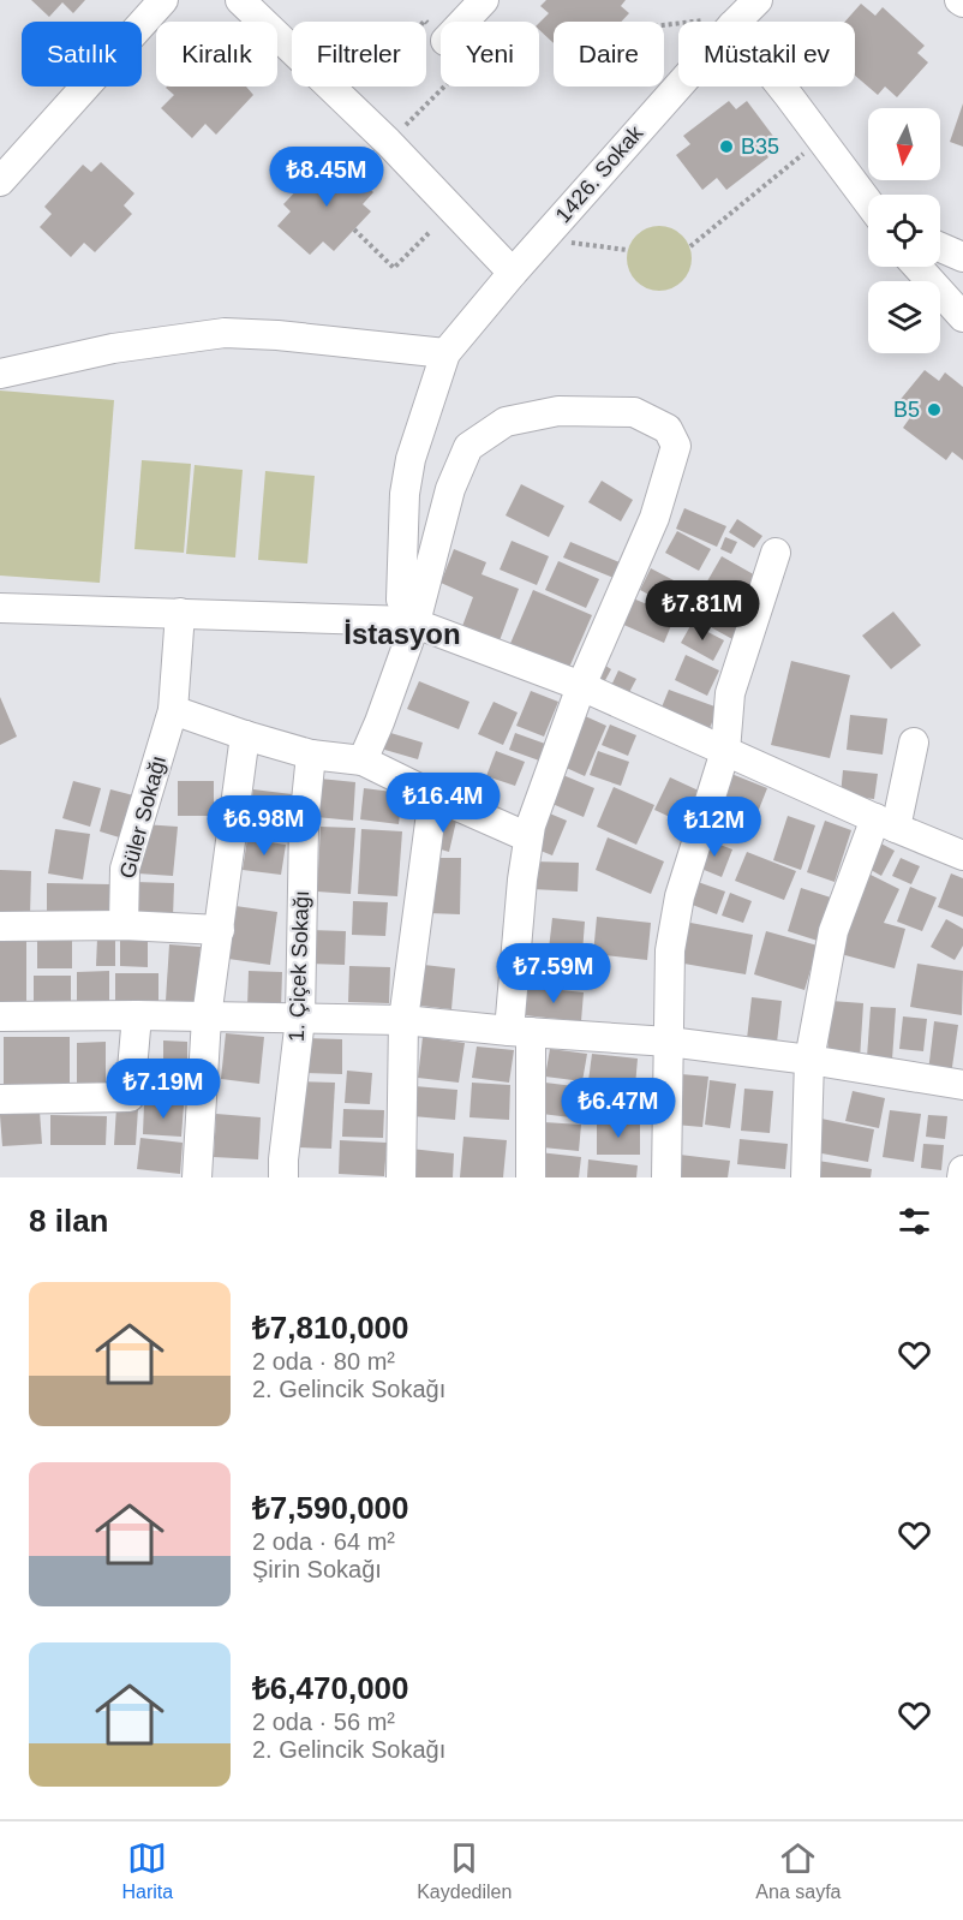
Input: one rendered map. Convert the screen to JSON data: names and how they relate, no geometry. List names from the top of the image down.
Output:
{
  "streets": {
    "street": ["1426. Sokak", "Güler Sokağı", "1. Çiçek Sokağı"]
  },
  "districts": ["İstasyon"],
  "places": ["B35", "B5"],
  "north": "bottom",
  "page": {
    "chip": [
      "Satılık",
      "Kiralık",
      "Filtreler",
      "Yeni",
      "Daire",
      "Müstakil ev"
    ],
    "price": [
      "₺8.45M",
      "₺7.81M",
      "₺16.4M",
      "₺6.98M",
      "₺12M",
      "₺7.59M",
      "₺7.19M",
      "₺6.47M"
    ],
    "heading": "8 ilan",
    "list": [
      {
        "name": "₺7,810,000",
        "note": "2 oda · 80 m² · 2. Gelincik Sokağı"
      },
      {
        "name": "₺7,590,000",
        "note": "2 oda · 64 m² · Şirin Sokağı"
      },
      {
        "name": "₺6,470,000",
        "note": "2 oda · 56 m² · 2. Gelincik Sokağı"
      }
    ],
    "tabs": ["Harita", "Kaydedilen", "Ana sayfa"]
  }
}
